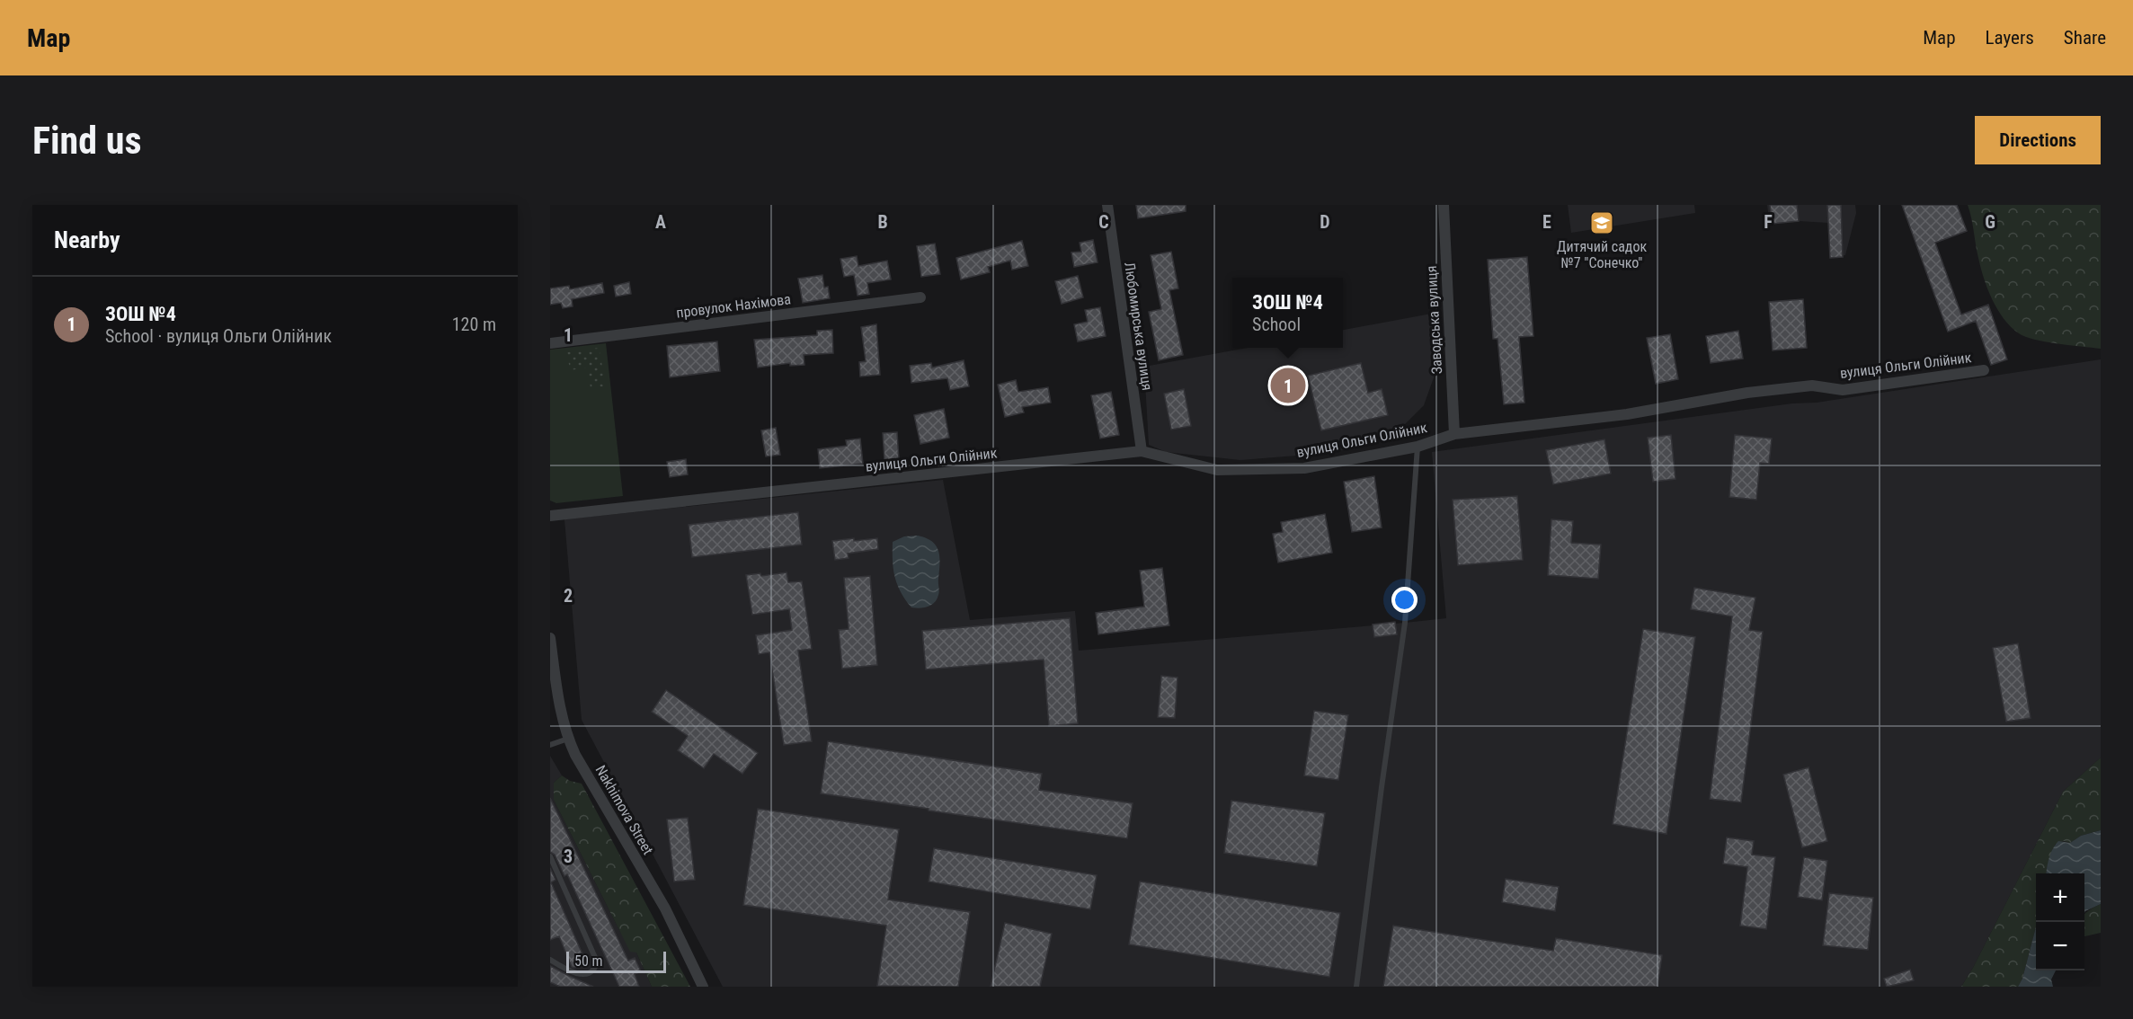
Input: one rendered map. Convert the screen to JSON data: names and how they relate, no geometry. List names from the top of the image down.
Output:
{
  "streets": {
    "street": [
      "провулок Нахімова",
      "Заводська вулиця",
      "Любомирська вулиця",
      "вулиця Ольги Олійник",
      "Nakhimova Street"
    ]
  },
  "crossings": [
    ["Заводська вулиця", "вулиця Ольги Олійник"],
    ["Любомирська вулиця", "вулиця Ольги Олійник"]
  ],
  "places": {
    "school or university": ["Дитячий садок №7 \"Сонечко\""]
  },
  "scale_bar": "50 m",
  "page": {
    "header": "Map",
    "nav": ["Map", "Layers", "Share"],
    "buttons": "Directions",
    "title": "Find us",
    "heading": "Nearby",
    "list": [
      {
        "mark": "1",
        "name": "ЗОШ №4",
        "note": "School · вулиця Ольги Олійник",
        "value": "120 m"
      }
    ],
    "popup": ["ЗОШ №4", "School"],
    "pins": "1",
    "map_buttons": ["+", "−"],
    "scale": "50 m"
  },
  "grid": {
    "columns": [
      "A",
      "B",
      "C",
      "D",
      "E",
      "F",
      "G"
    ],
    "rows": ["1", "2", "3"]
  }
}
